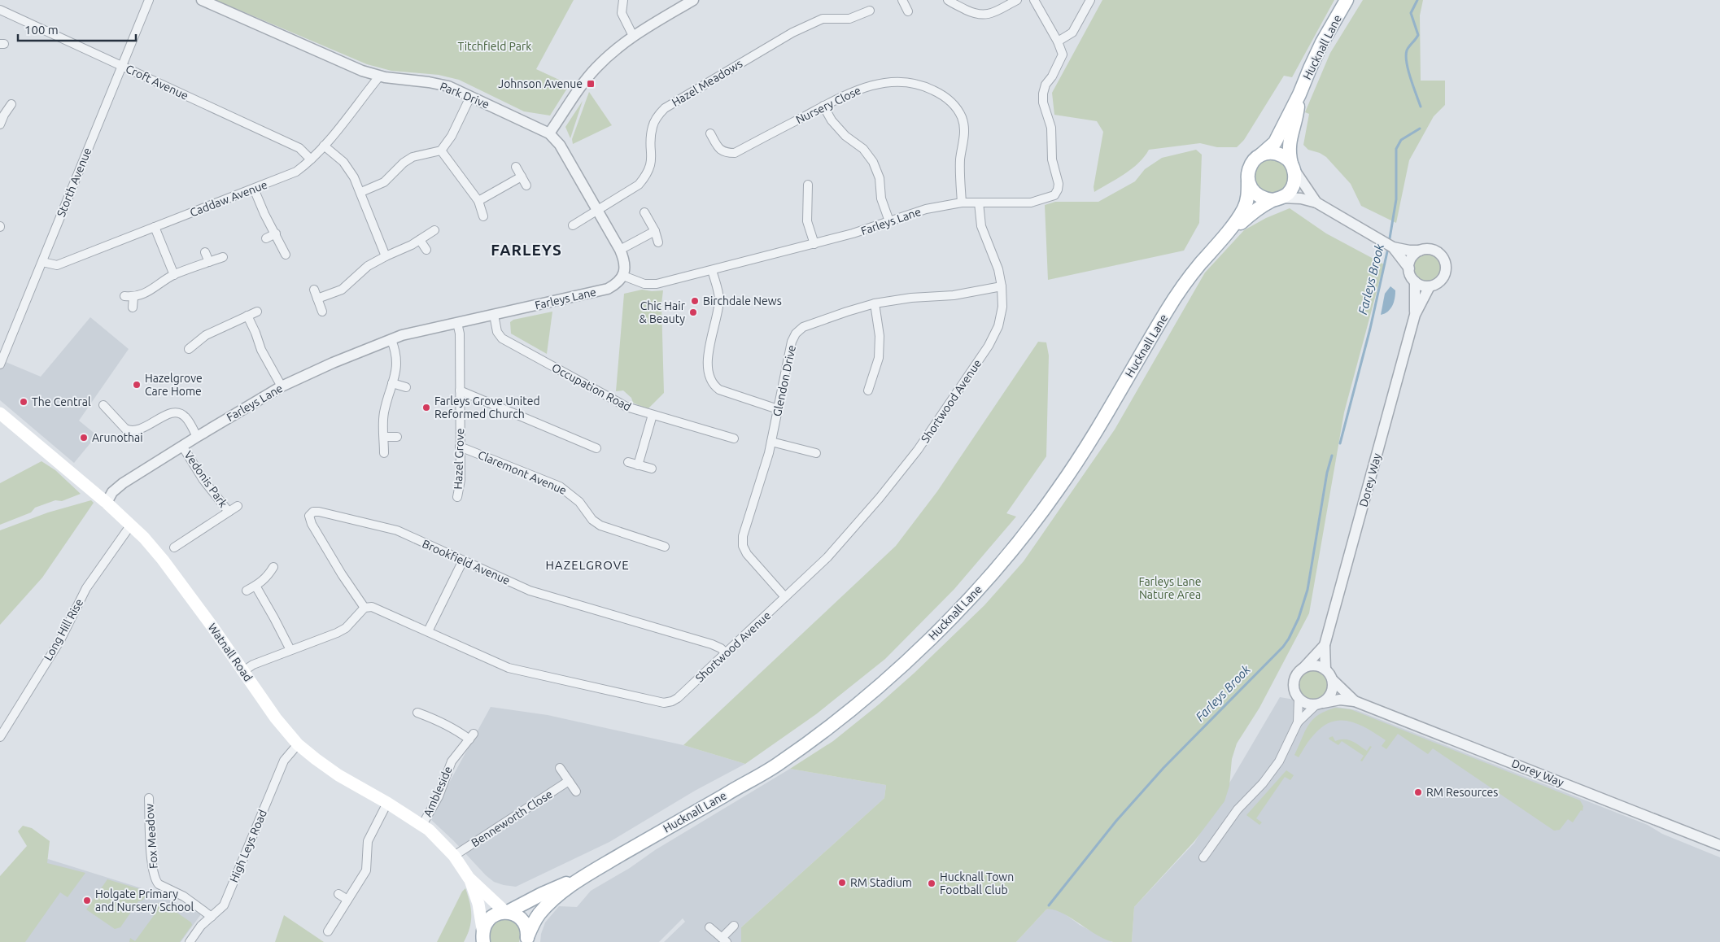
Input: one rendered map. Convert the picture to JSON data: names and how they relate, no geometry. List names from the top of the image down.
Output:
{
  "streets": {
    "main road": ["Hucknall Lane", "Watnall Road"],
    "street": [
      "Croft Avenue",
      "Hazel Meadows",
      "Park Drive",
      "Nursery Close",
      "Storth Avenue",
      "Caddaw Avenue",
      "Farleys Lane",
      "Glendon Drive",
      "Occupation Road",
      "Shortwood Avenue",
      "Hazel Grove",
      "Claremont Avenue",
      "Vedonis Park",
      "Dorey Way",
      "Brookfield Avenue",
      "Long Hill Rise",
      "Ambleside",
      "Benneworth Close",
      "Fox Meadow",
      "High Leys Road"
    ]
  },
  "crossings": [
    ["Hucknall Lane", "Watnall Road"],
    ["Croft Avenue", "Storth Avenue"],
    ["Croft Avenue", "Caddaw Avenue"],
    ["Hazel Meadows", "Park Drive"],
    ["Park Drive", "Caddaw Avenue"],
    ["Park Drive", "Farleys Lane"],
    ["Nursery Close", "Farleys Lane"],
    ["Storth Avenue", "Caddaw Avenue"],
    ["Farleys Lane", "Occupation Road"],
    ["Farleys Lane", "Shortwood Avenue"],
    ["Farleys Lane", "Hazel Grove"],
    ["Farleys Lane", "Vedonis Park"],
    ["Farleys Lane", "Watnall Road"],
    ["Glendon Drive", "Shortwood Avenue"],
    ["Shortwood Avenue", "Brookfield Avenue"],
    ["Hazel Grove", "Claremont Avenue"],
    ["Long Hill Rise", "Watnall Road"],
    ["Watnall Road", "Ambleside"],
    ["Watnall Road", "Benneworth Close"],
    ["Watnall Road", "High Leys Road"],
    ["Fox Meadow", "High Leys Road"]
  ],
  "districts": ["FARLEYS", "HAZELGROVE"],
  "water": ["Farleys Brook"],
  "parks": ["Titchfield Park", "Farleys Lane Nature Area"],
  "places": {
    "transit": ["Johnson Avenue"],
    "other": [
      "Birchdale News",
      "Chic Hair & Beauty",
      "Hazelgrove Care Home",
      "The Central",
      "Farleys Grove United Reformed Church",
      "Arunothai",
      "RM Resources",
      "RM Stadium",
      "Hucknall Town Football Club",
      "Holgate Primary and Nursery School"
    ]
  },
  "scale_bar": "100 m"
}
